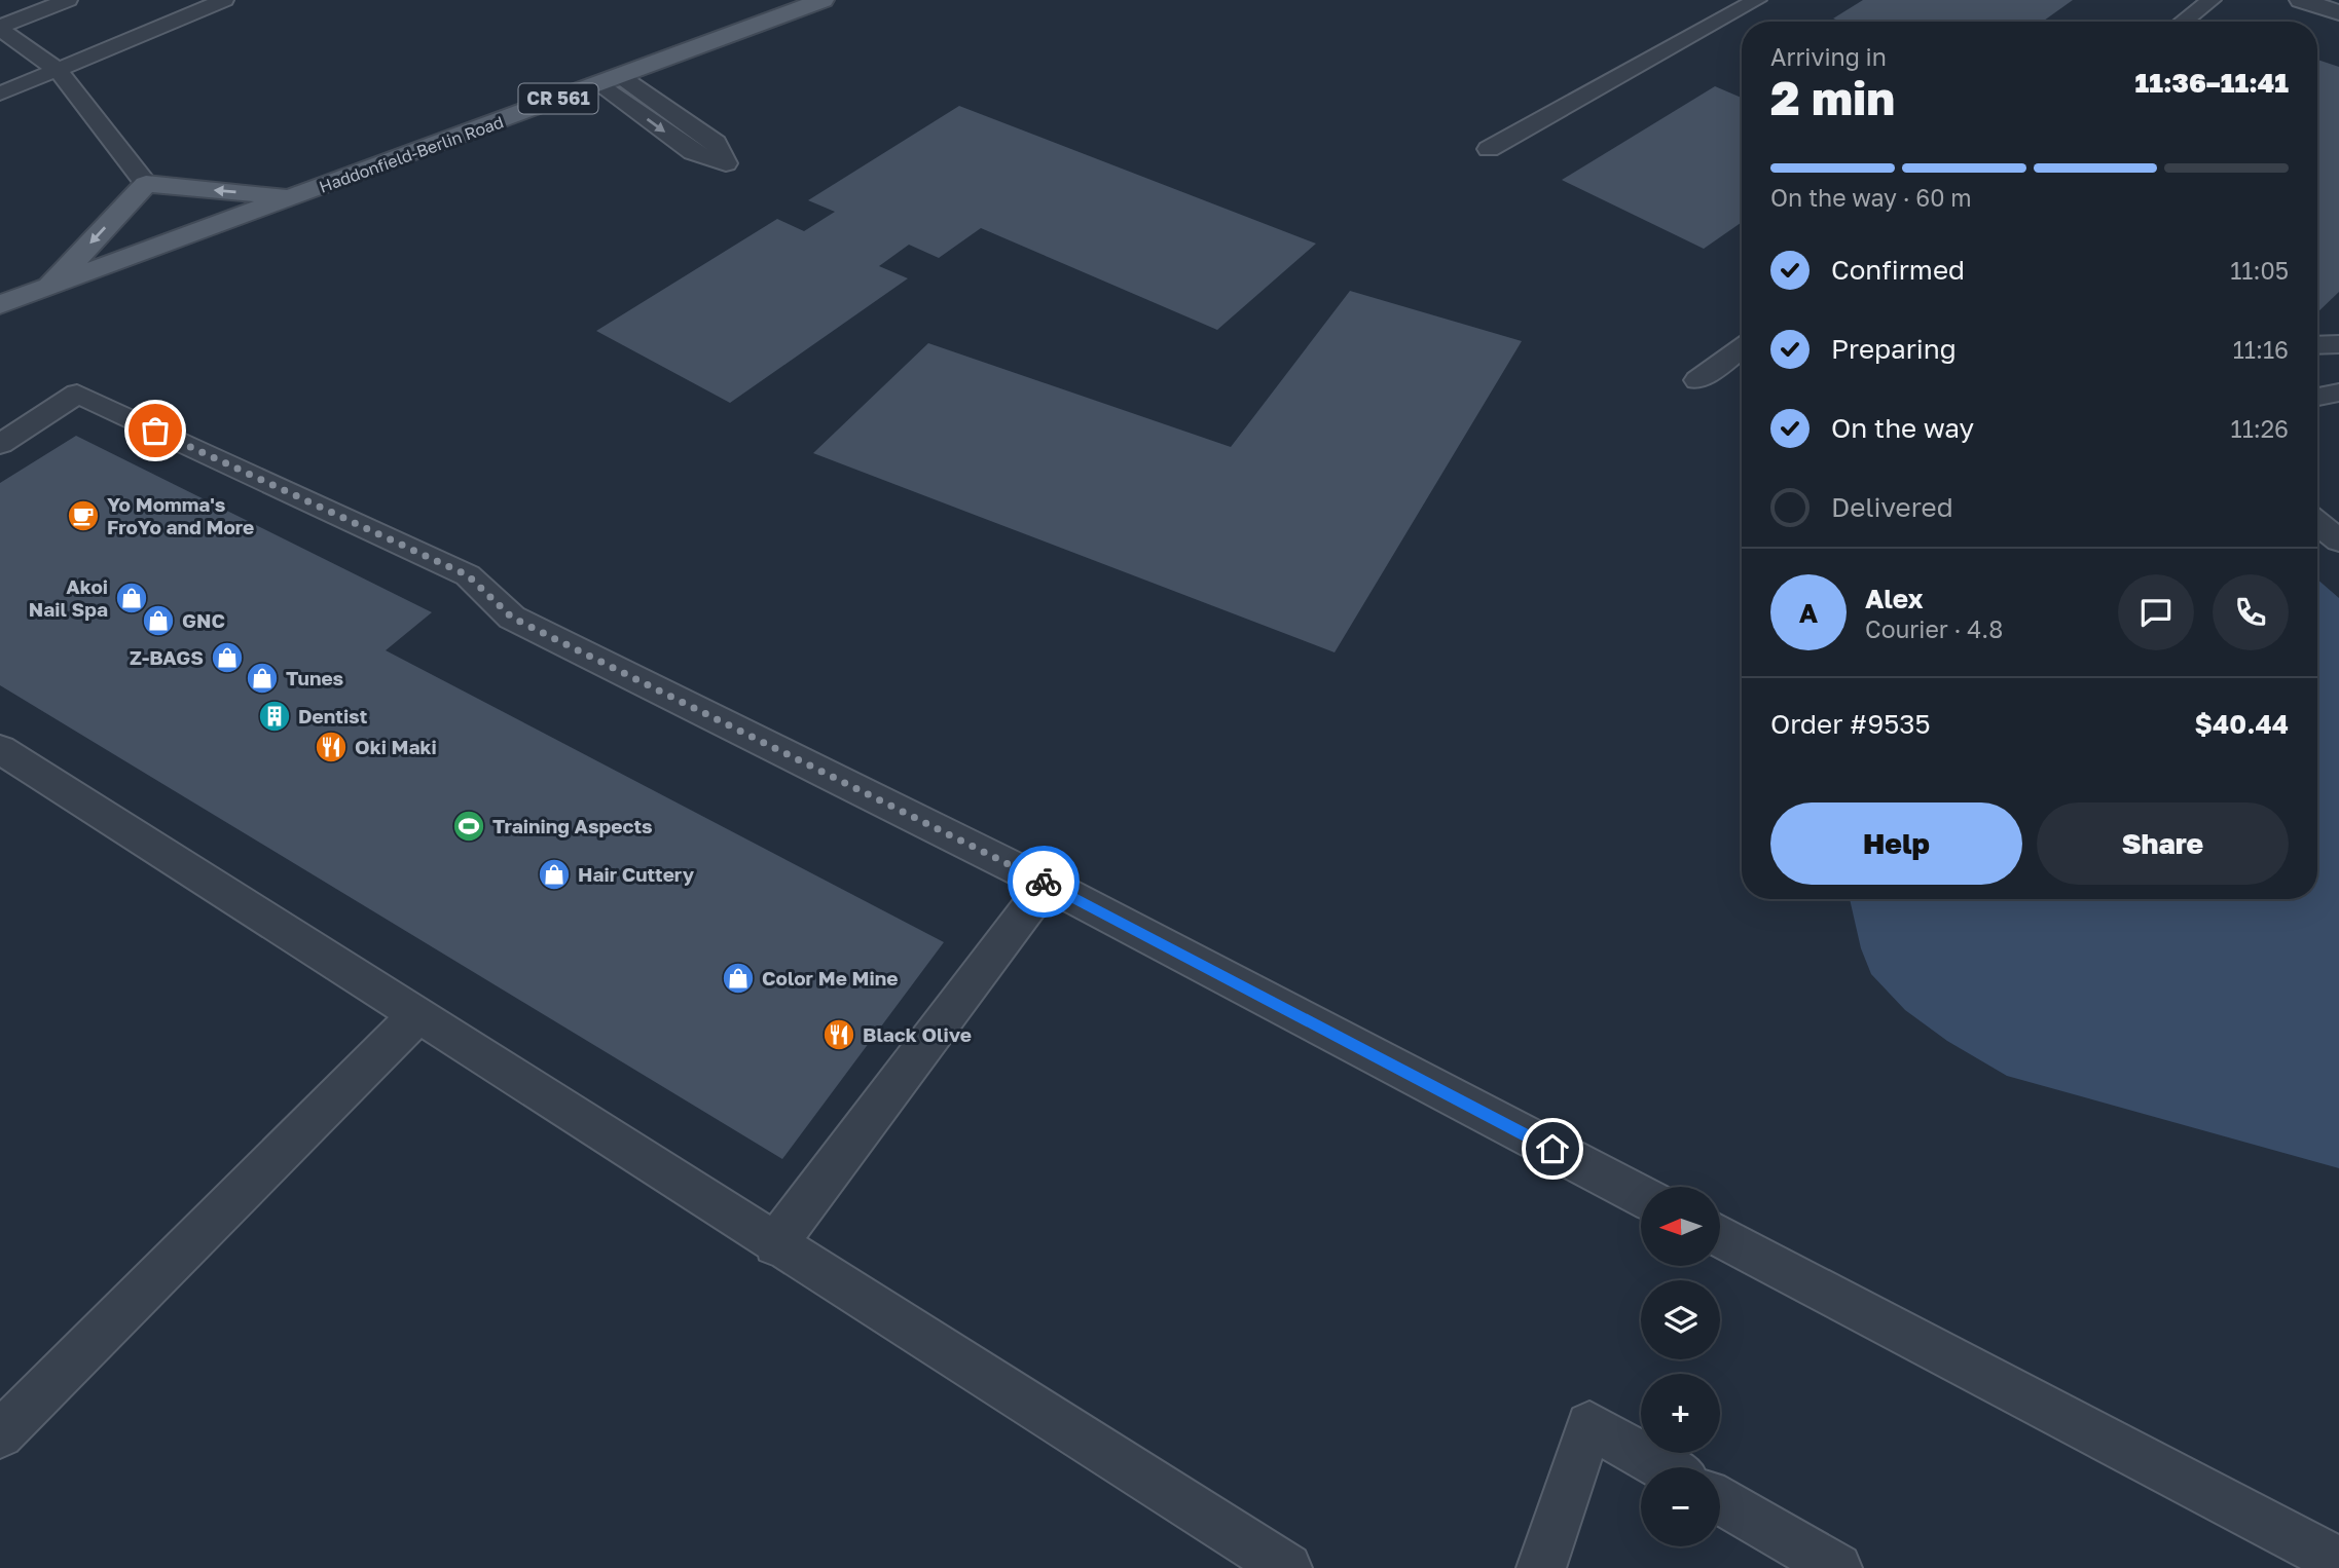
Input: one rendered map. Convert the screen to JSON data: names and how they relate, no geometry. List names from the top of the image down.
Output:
{
  "streets": {
    "main road": ["CR 561", "Haddonfield-Berlin Road"]
  },
  "places": {
    "cafe": ["Yo Momma's FroYo and More"],
    "shop": [
      "Akoi Nail Spa",
      "GNC",
      "Z-BAGS",
      "Tunes",
      "Hair Cuttery",
      "Color Me Mine"
    ],
    "building": ["Dentist"],
    "restaurant": ["Oki Maki", "Black Olive"],
    "sports": ["Training Aspects"]
  },
  "north": "left",
  "page": {
    "heading": ["2 min", "Arriving in", "11:36–11:41"],
    "panel": [
      "Alex",
      "Courier · 4.8",
      "Order #9535",
      "$40.44"
    ],
    "bar": "On the way · 60 m",
    "list": [
      ["Confirmed", "11:05"],
      ["Preparing", "11:16"],
      ["On the way", "11:26"],
      "Delivered"
    ],
    "round": "A",
    "buttons": ["Help", "Share"],
    "map_buttons": ["+", "−"]
  }
}
